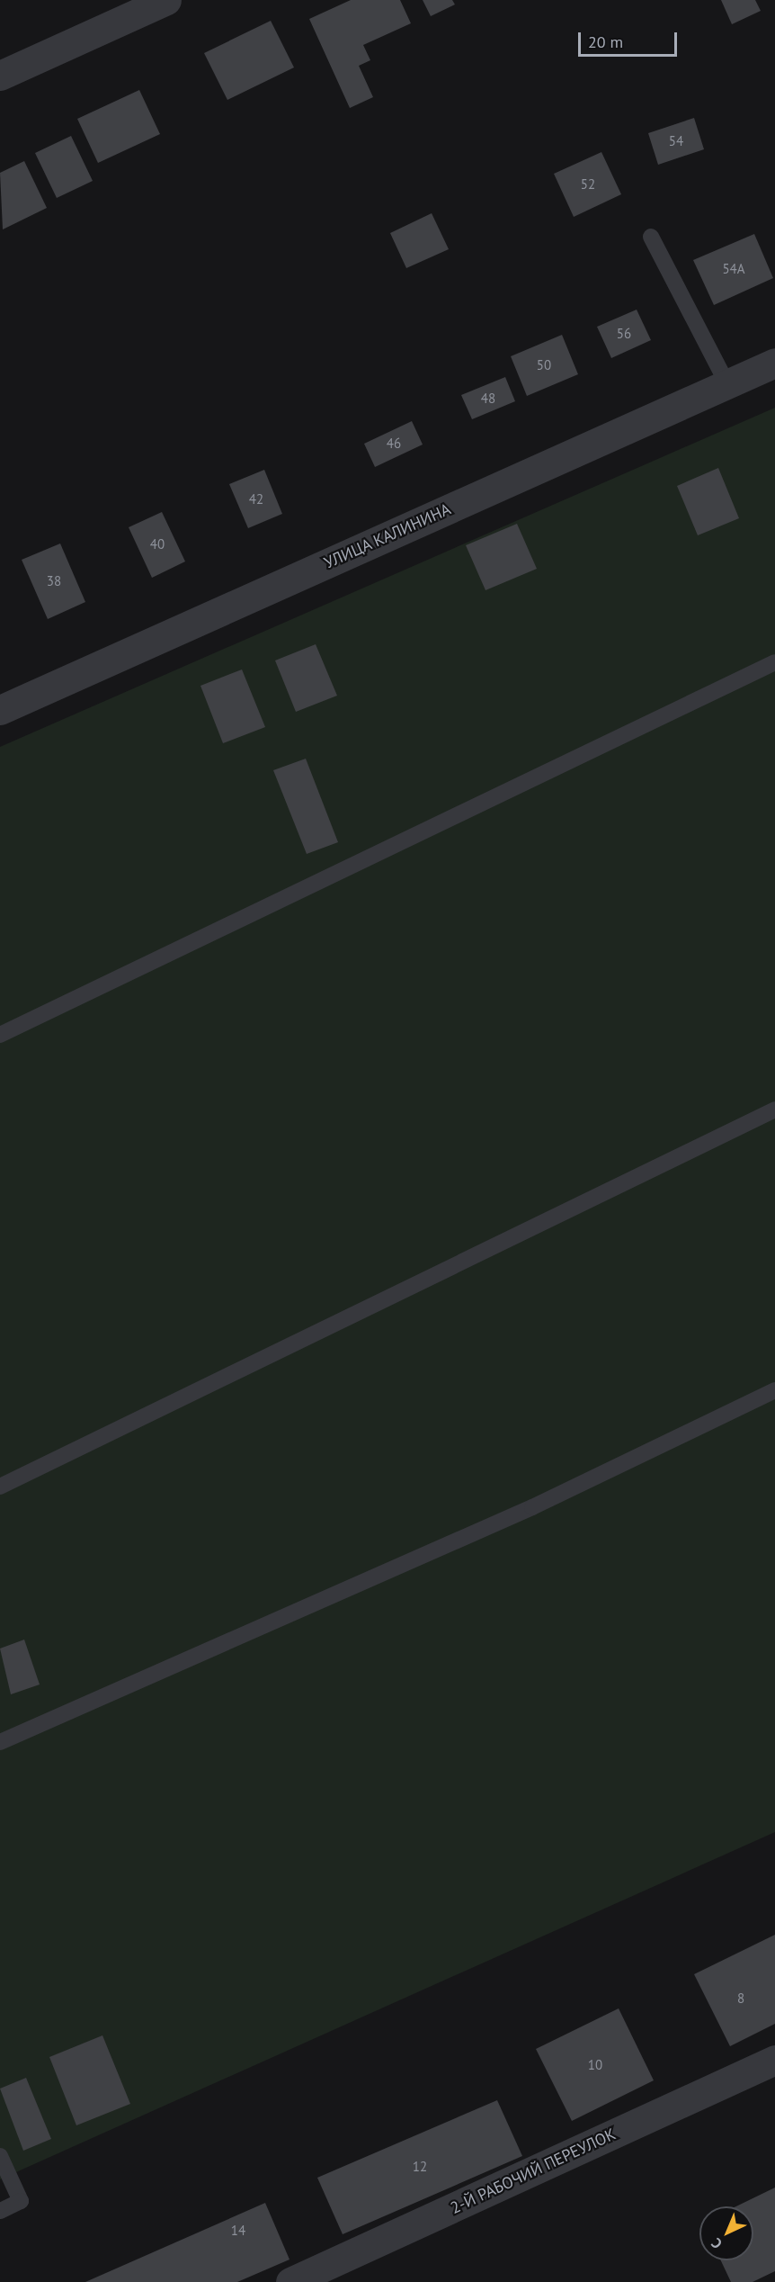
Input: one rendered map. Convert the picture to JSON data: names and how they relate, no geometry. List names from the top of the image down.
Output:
{
  "streets": {
    "street": ["УЛИЦА КАЛИНИНА", "2-Й РАБОЧИЙ ПЕРЕУЛОК"]
  },
  "house_numbers": [
    "54",
    "52",
    "54А",
    "56",
    "50",
    "48",
    "46",
    "42",
    "40",
    "38",
    "8",
    "10",
    "12",
    "14"
  ],
  "scale_bar": "20 m",
  "north": "bottom left"
}
